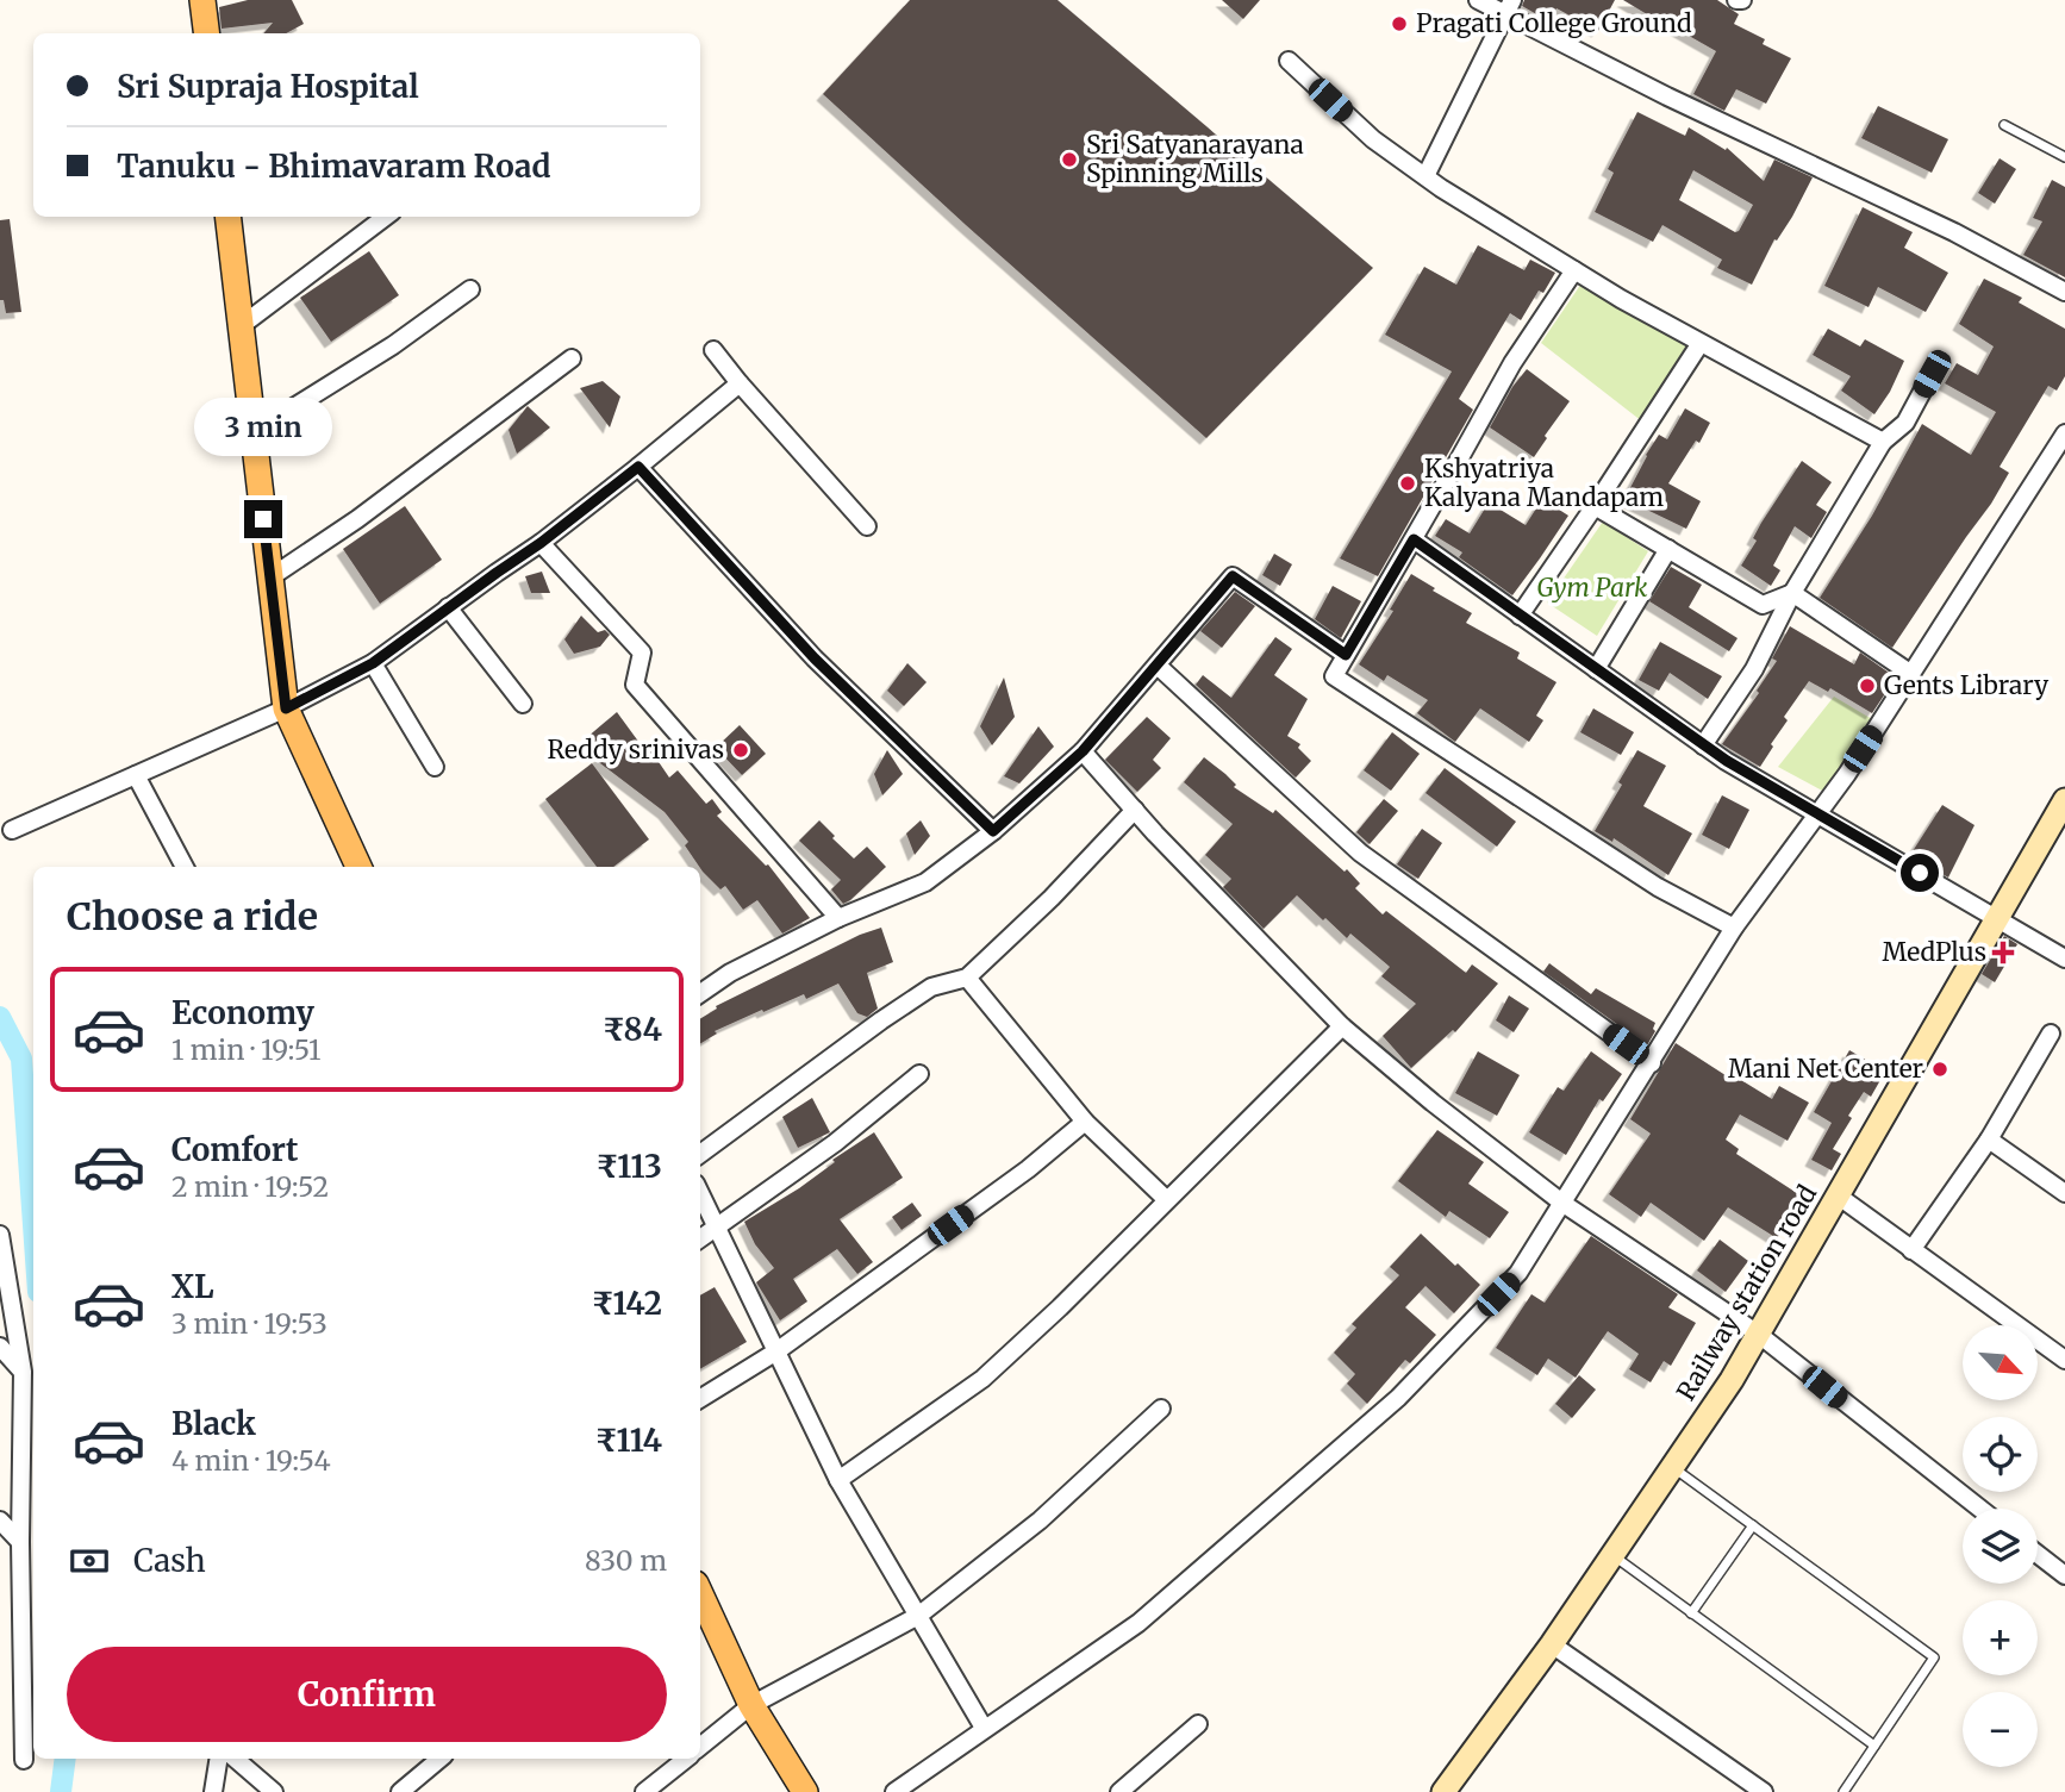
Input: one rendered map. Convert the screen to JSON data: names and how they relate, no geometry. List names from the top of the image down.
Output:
{
  "streets": {
    "street": ["Railway station road"]
  },
  "parks": ["Gym Park"],
  "places": {
    "other": [
      "Pragati College Ground",
      "Sri Satyanarayana Spinning Mills",
      "Kshyatriya Kalyana Mandapam",
      "Gents Library",
      "Reddy srinivas",
      "Mani Net Center"
    ],
    "health": ["MedPlus"]
  },
  "north": "bottom right",
  "page": {
    "banner": ["Sri Supraja Hospital", "Tanuku - Bhimavaram Road"],
    "bubble": "3 min",
    "heading": "Choose a ride",
    "list": [
      {
        "name": "Economy",
        "note": "1 min · 19:51",
        "value": "₹84"
      },
      {
        "name": "Comfort",
        "note": "2 min · 19:52",
        "value": "₹113"
      },
      {
        "name": "XL",
        "note": "3 min · 19:53",
        "value": "₹142"
      },
      {
        "name": "Black",
        "note": "4 min · 19:54",
        "value": "₹114"
      }
    ],
    "map_buttons": ["+", "−"],
    "pay": ["Cash", "830 m"],
    "buttons": "Confirm"
  }
}
